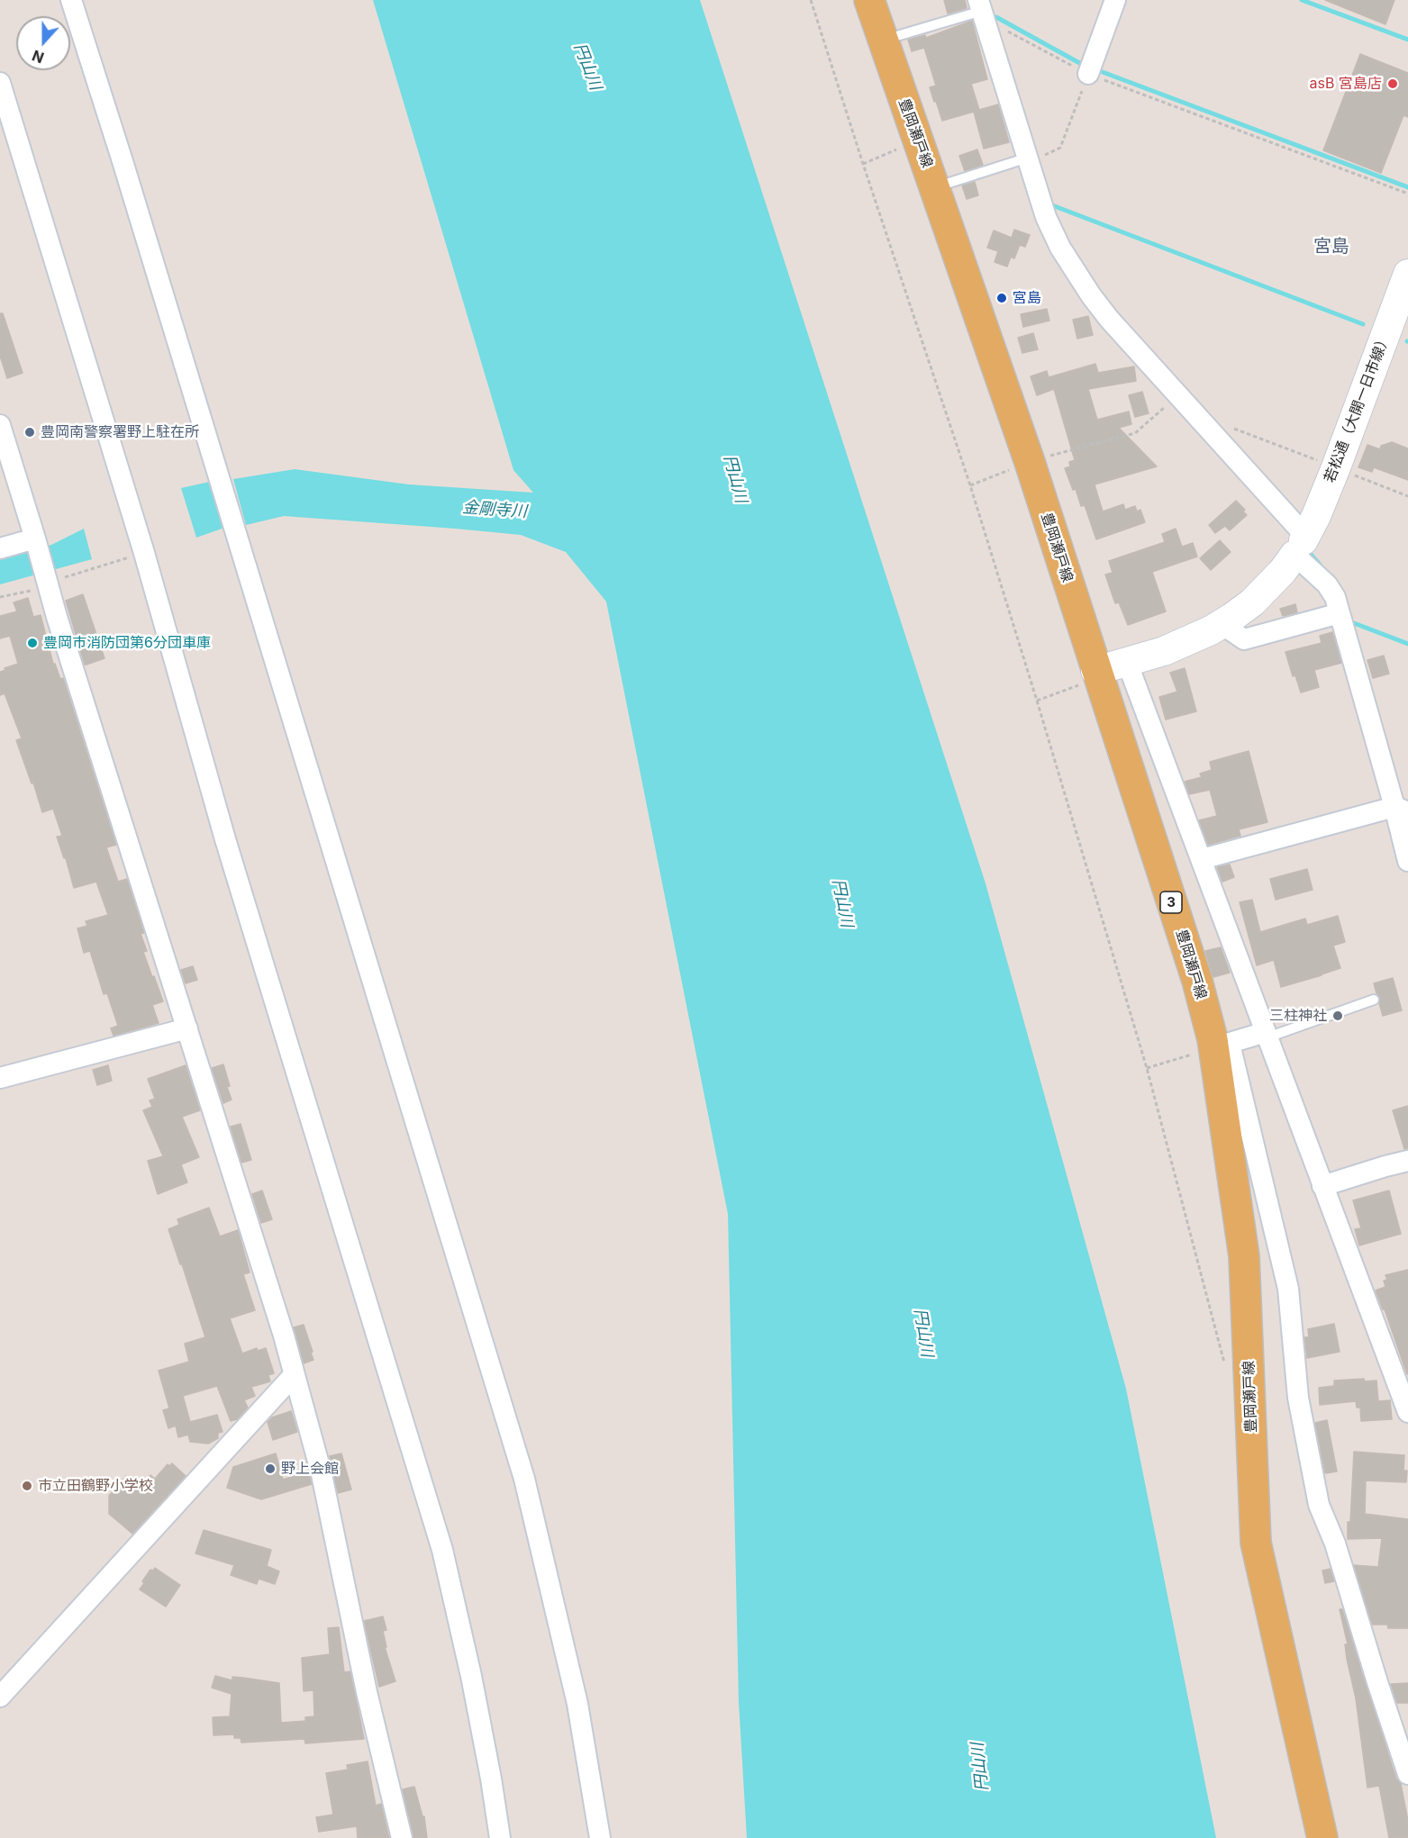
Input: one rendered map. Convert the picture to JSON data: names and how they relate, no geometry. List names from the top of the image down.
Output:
{
  "streets": {
    "main road": ["豊岡瀬戸線", "3"],
    "street": ["若松通（大開一日市線）"]
  },
  "crossings": [
    ["豊岡瀬戸線", "若松通（大開一日市線）"]
  ],
  "districts": ["宮島"],
  "water": ["円山川", "金剛寺川"],
  "places": [
    "asB 宮島店",
    "宮島",
    "豊岡南警察署野上駐在所",
    "豊岡市消防団第6分団車庫",
    "三柱神社",
    "野上会館",
    "市立田鶴野小学校"
  ],
  "north": "bottom"
}
